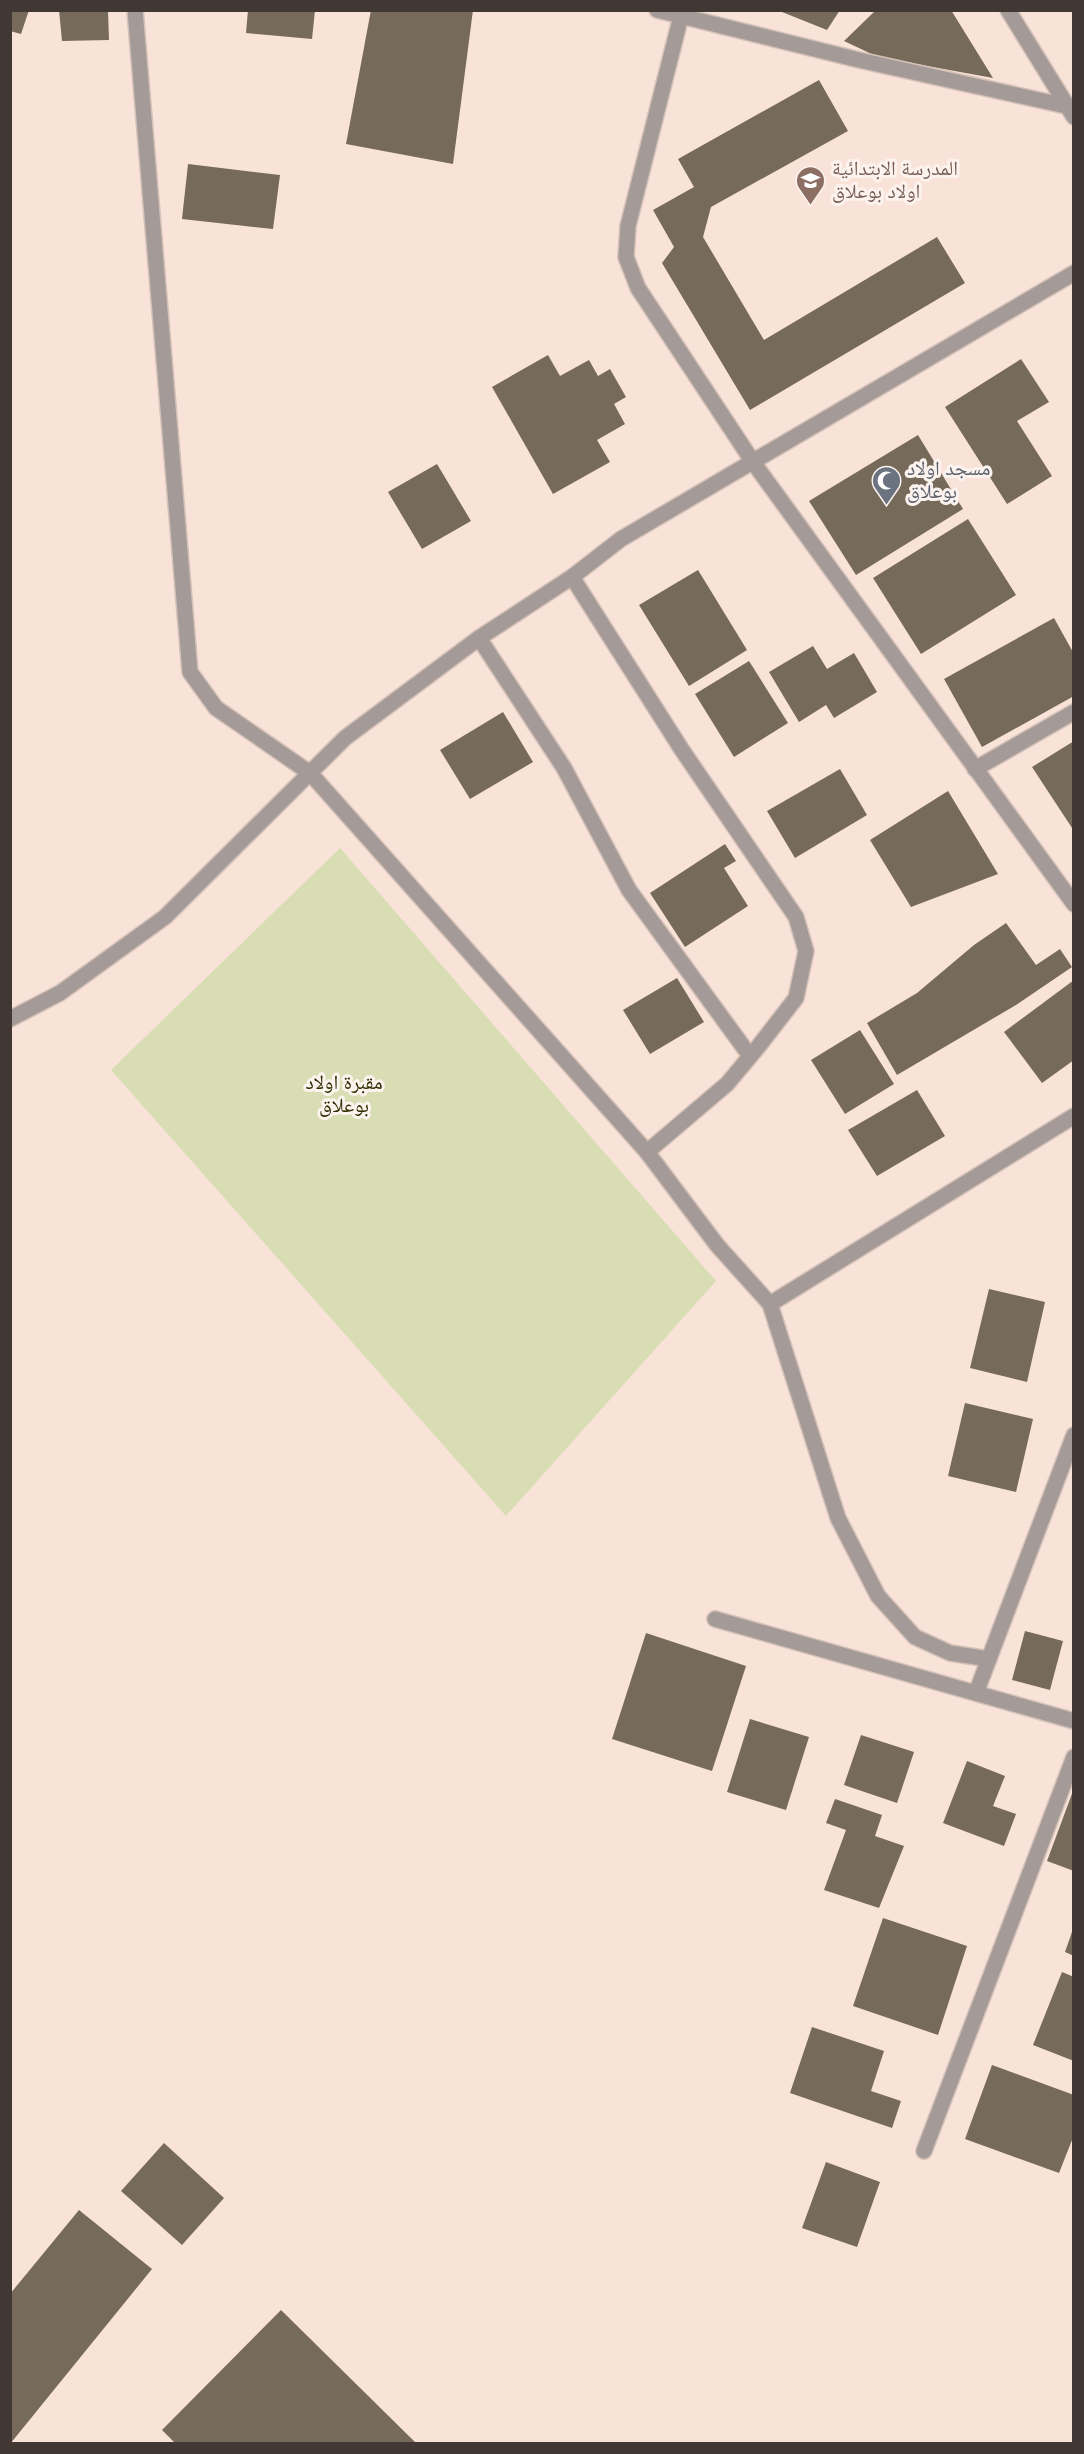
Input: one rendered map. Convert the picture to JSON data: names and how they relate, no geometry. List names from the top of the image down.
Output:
{
  "parks": ["مقبرة اولاد بوعلاق"],
  "places": {
    "school or university": ["المدرسة الابتدائية اولاد بوعلاق"],
    "mosque": ["مسجد اولاد بوعلاق"]
  }
}
